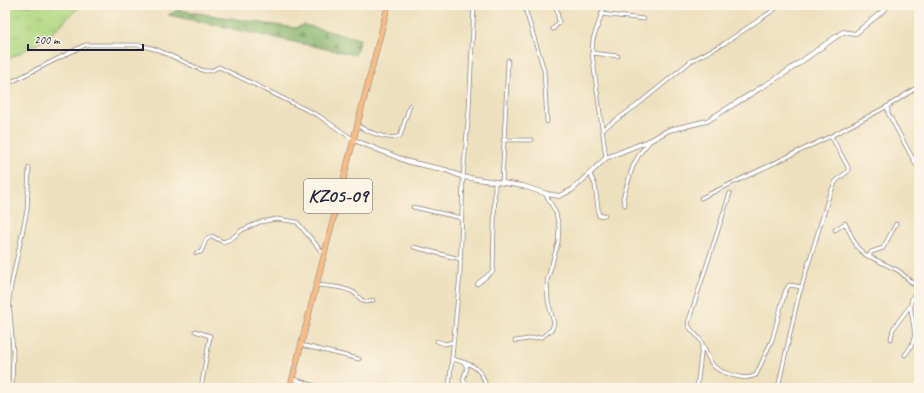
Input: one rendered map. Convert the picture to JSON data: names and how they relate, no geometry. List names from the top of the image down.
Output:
{
  "streets": {
    "main road": ["KZ05-09"]
  },
  "scale_bar": "200 m"
}
